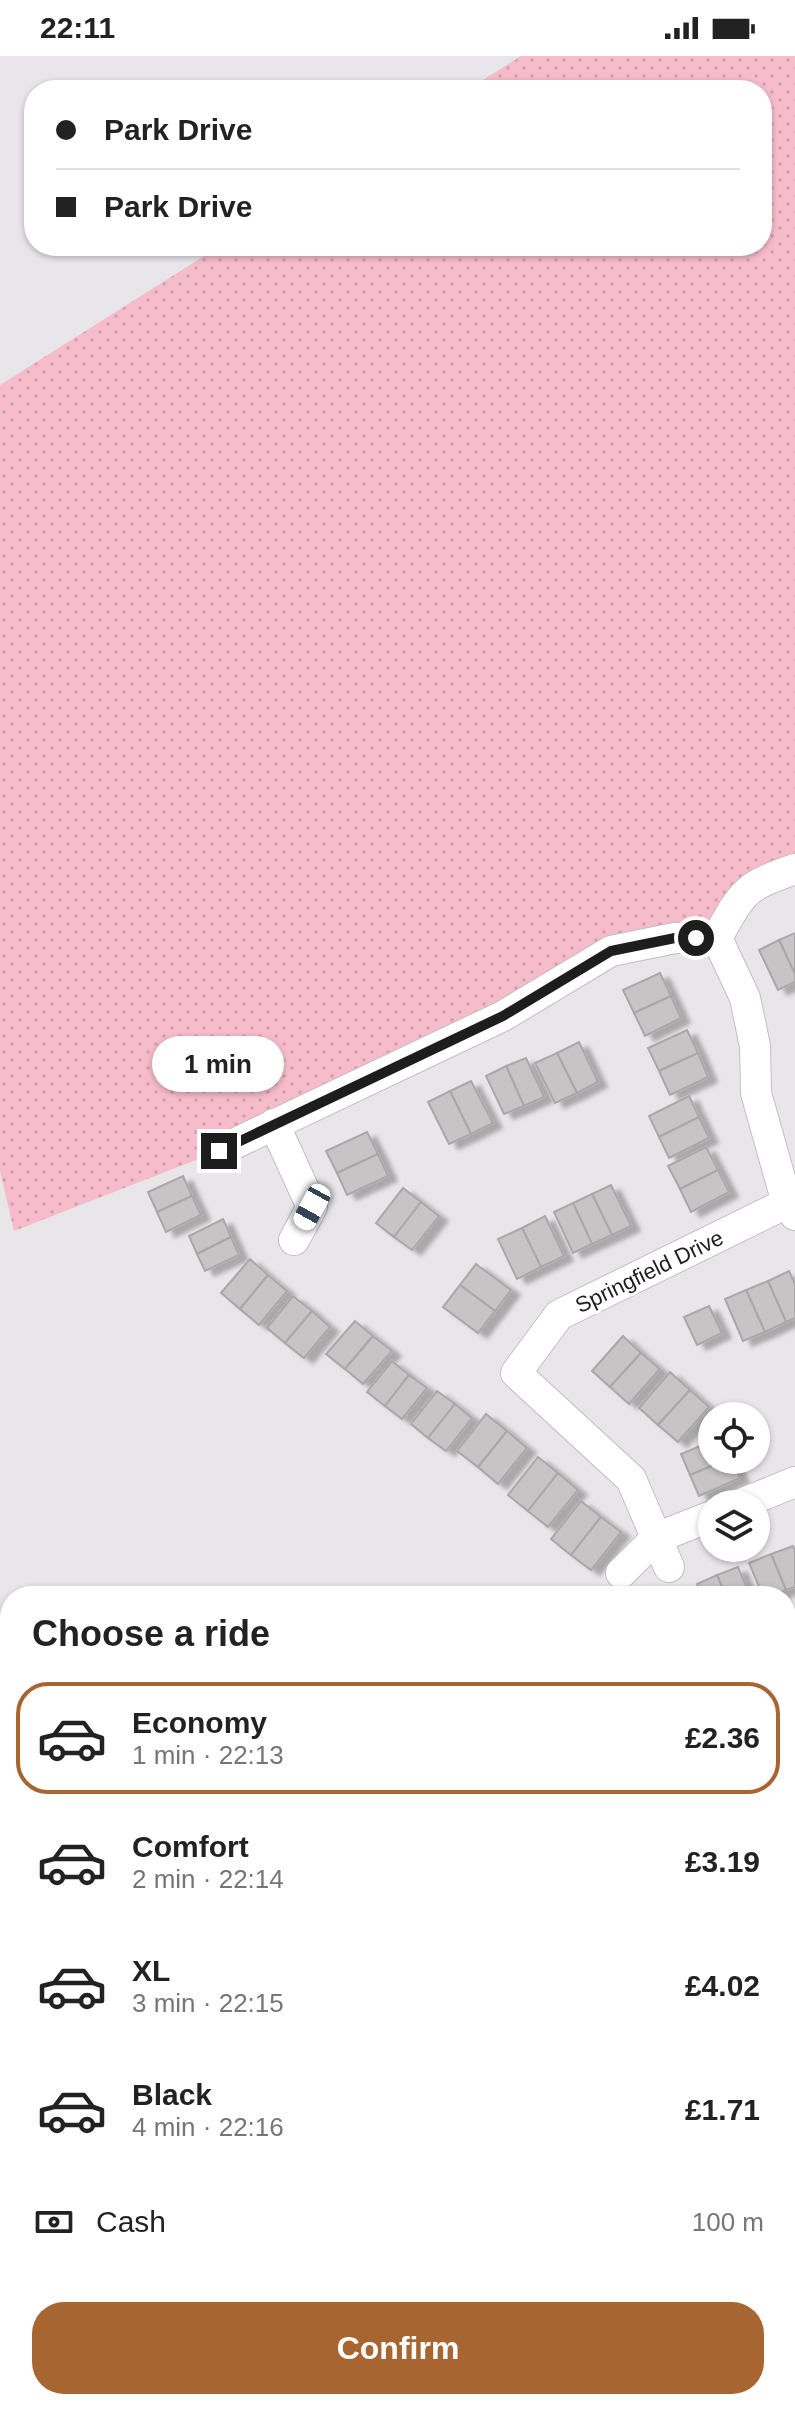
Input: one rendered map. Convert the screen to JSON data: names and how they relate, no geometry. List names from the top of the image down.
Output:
{
  "streets": {
    "street": ["Springfield Drive"]
  },
  "page": {
    "status": "22:11",
    "banner": ["Park Drive", "Park Drive"],
    "bubble": "1 min",
    "heading": "Choose a ride",
    "list": [
      {
        "name": "Economy",
        "note": "1 min · 22:13",
        "value": "£2.36"
      },
      {
        "name": "Comfort",
        "note": "2 min · 22:14",
        "value": "£3.19"
      },
      {
        "name": "XL",
        "note": "3 min · 22:15",
        "value": "£4.02"
      },
      {
        "name": "Black",
        "note": "4 min · 22:16",
        "value": "£1.71"
      }
    ],
    "pay": ["Cash", "100 m"],
    "buttons": "Confirm"
  }
}
